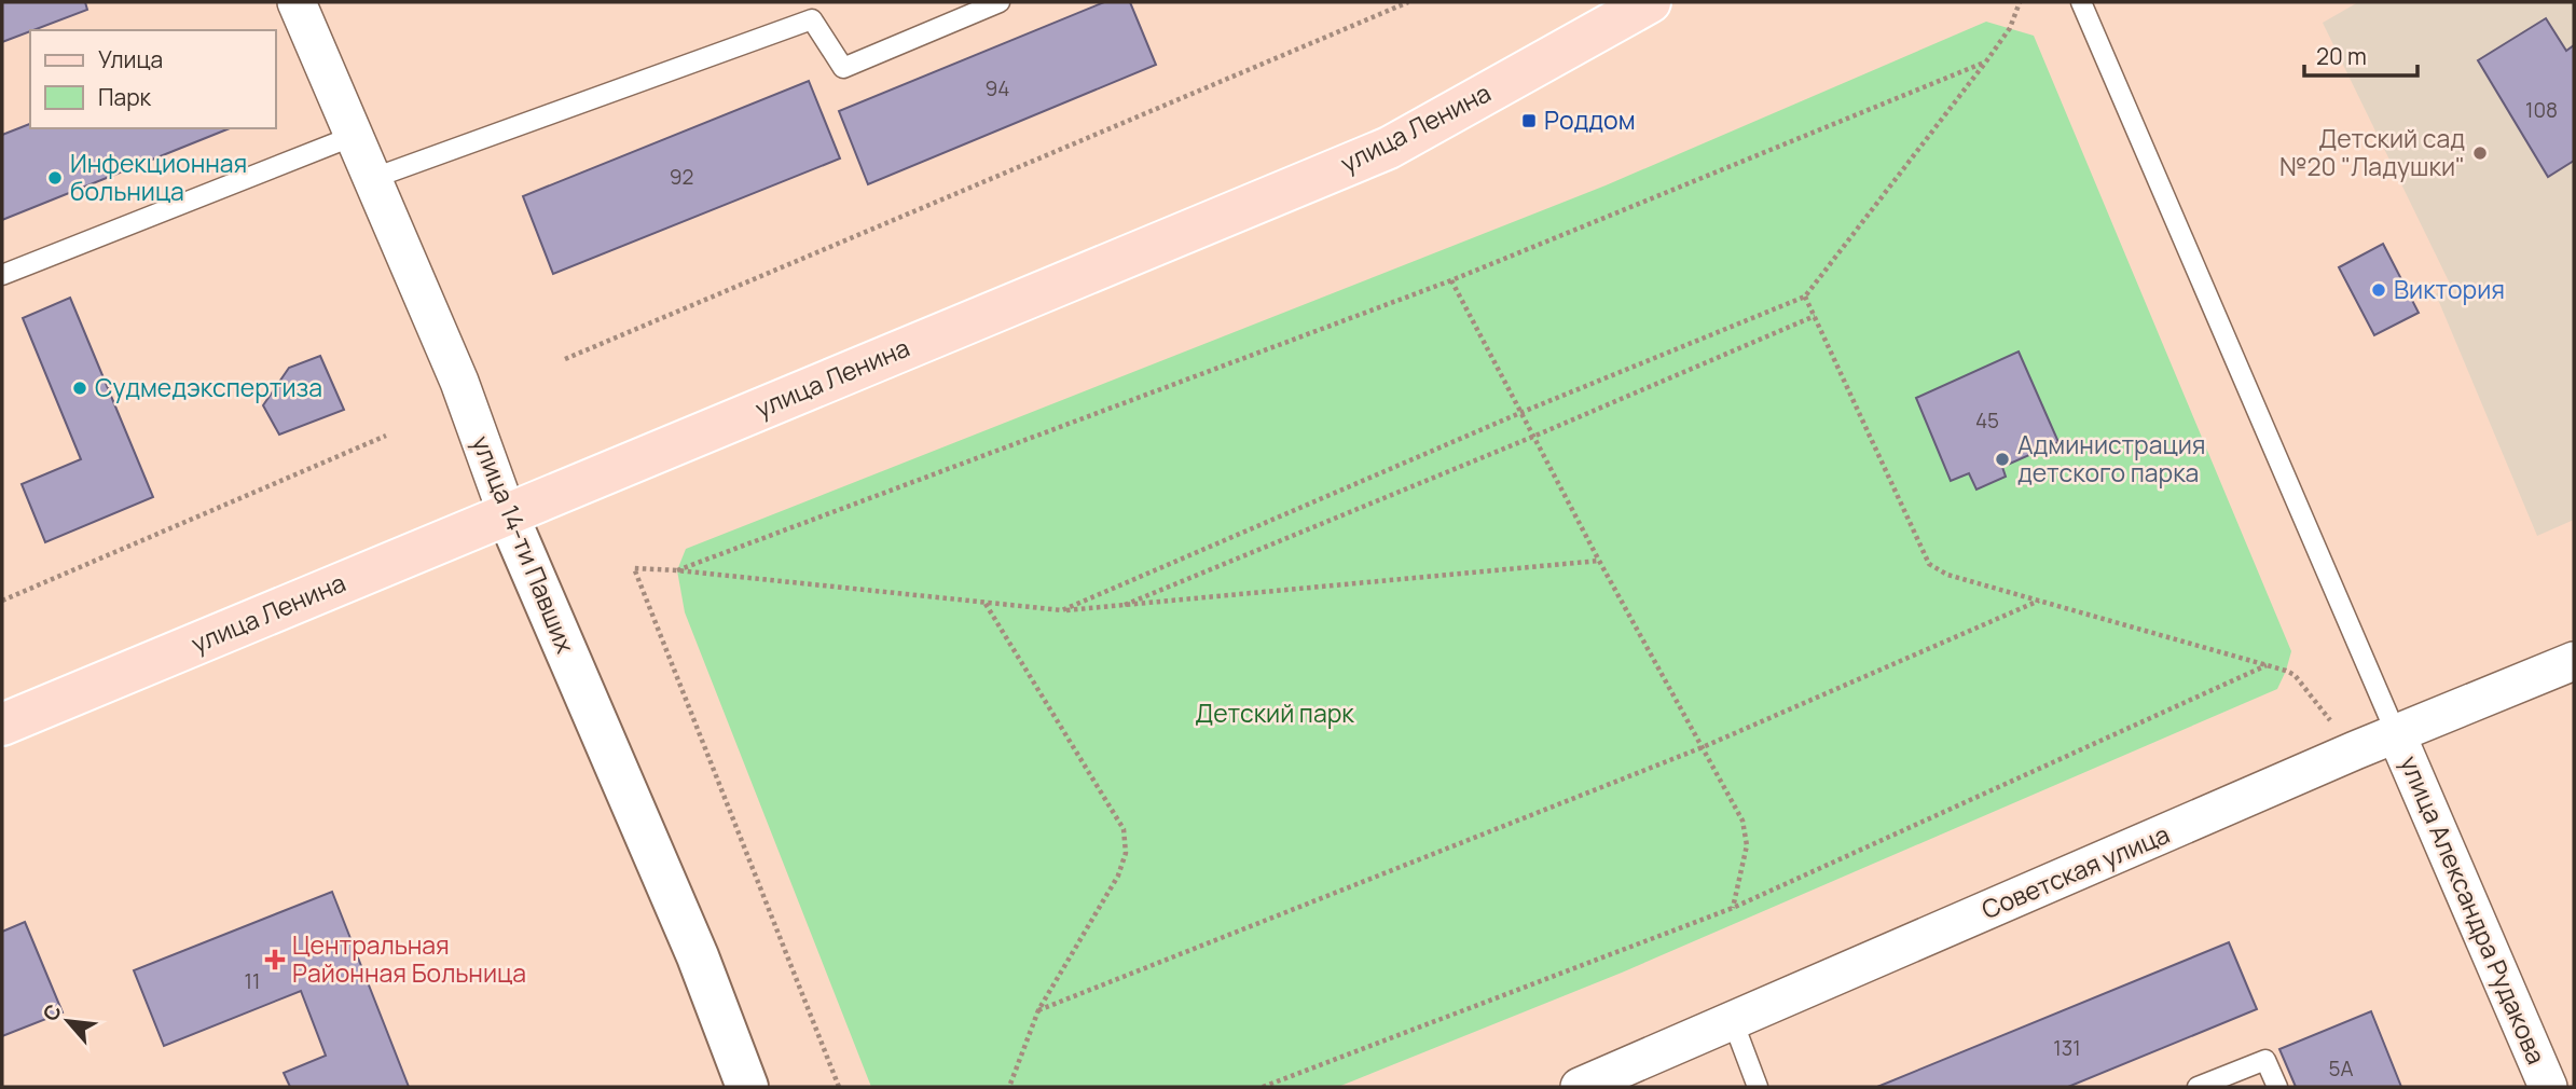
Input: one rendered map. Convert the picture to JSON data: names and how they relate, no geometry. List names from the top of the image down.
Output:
{
  "streets": {
    "main road": ["улица Ленина"],
    "street": ["улица 14-ти Павших", "Советская улица", "улица Александра Рудакова"]
  },
  "crossings": [
    ["улица Ленина", "улица 14-ти Павших"],
    ["Советская улица", "улица Александра Рудакова"]
  ],
  "parks": ["Детский парк"],
  "places": {
    "transit": ["Роддом"],
    "other": [
      "Детский сад №20 \"Ладушки\"",
      "Инфекционная больница",
      "Виктория",
      "Судмедэкспертиза",
      "Администрация детского парка"
    ],
    "health": ["Центральная Районная Больница"]
  },
  "house_numbers": [
    "94",
    "108",
    "92",
    "45",
    "11",
    "131",
    "5А"
  ],
  "legend": ["Улица", "Парк"],
  "scale_bar": "20 m",
  "north": "top left"
}
